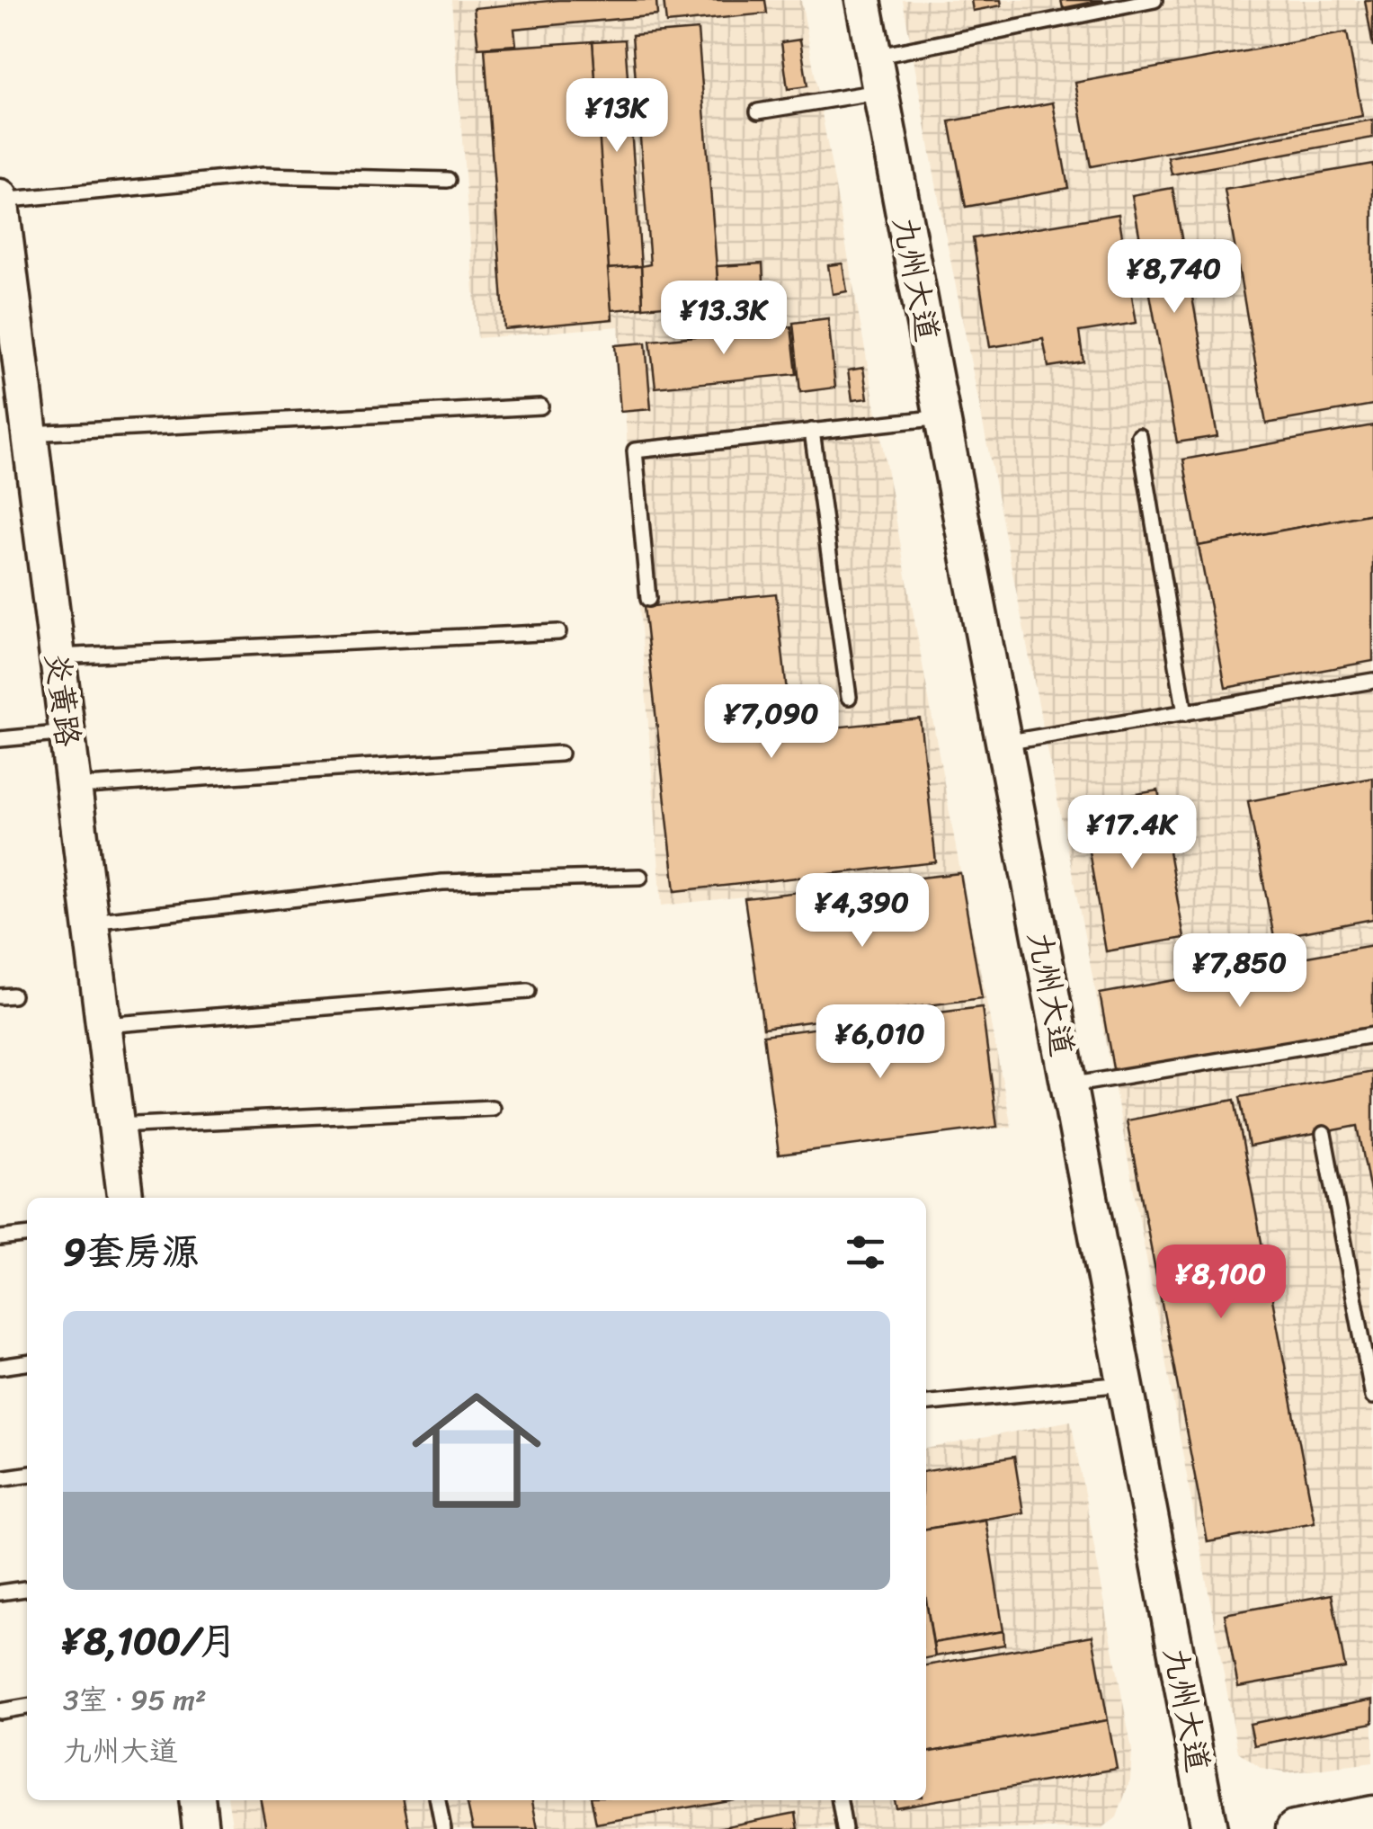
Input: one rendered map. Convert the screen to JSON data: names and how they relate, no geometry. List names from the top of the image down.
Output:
{
  "streets": {
    "street": ["九州大道", "炎黄路"]
  },
  "page": {
    "price": [
      "¥13K",
      "¥8,740",
      "¥13.3K",
      "¥7,090",
      "¥17.4K",
      "¥4,390",
      "¥7,850",
      "¥6,010",
      "¥8,100"
    ],
    "heading": "9套房源",
    "list": [
      {
        "name": "¥8,100/月",
        "note": "3室 · 95 m² · 九州大道"
      }
    ]
  }
}
